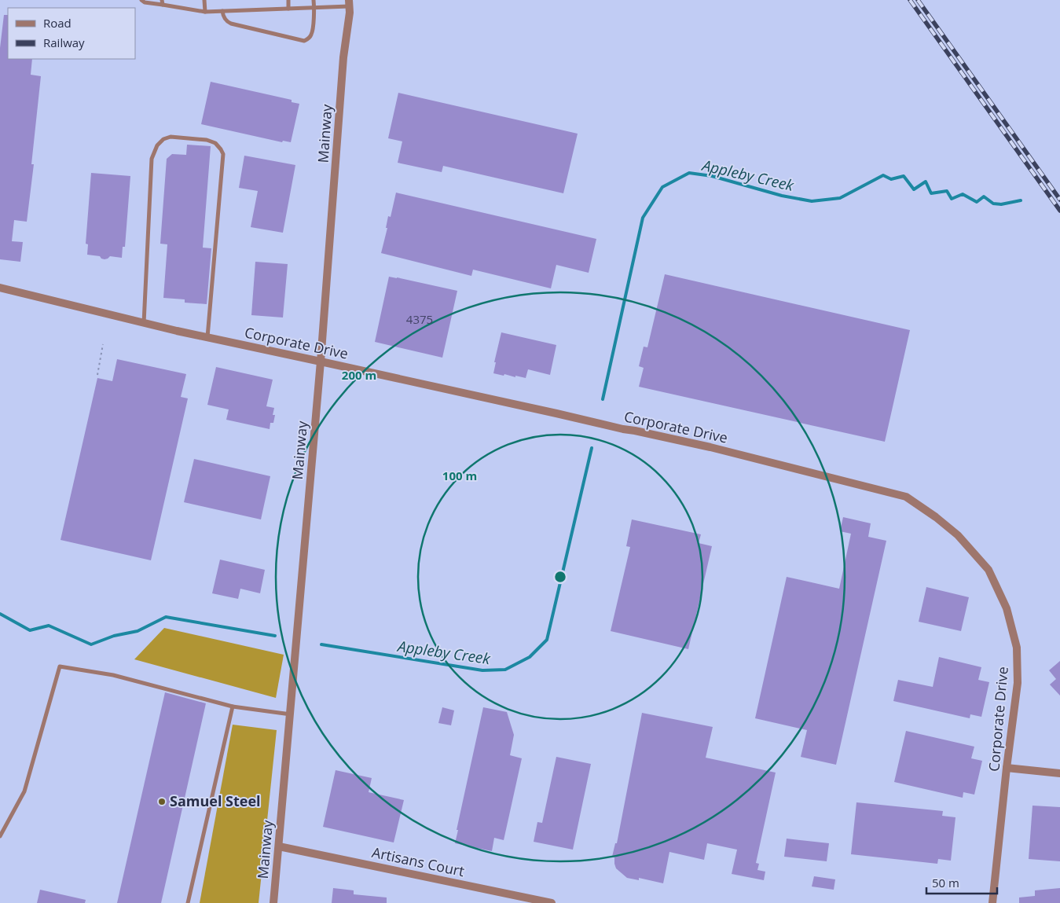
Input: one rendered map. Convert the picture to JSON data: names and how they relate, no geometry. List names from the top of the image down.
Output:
{
  "streets": {
    "street": ["Mainway", "Corporate Drive", "Artisans Court"]
  },
  "crossings": [
    ["Mainway", "Corporate Drive"],
    ["Mainway", "Artisans Court"]
  ],
  "water": ["Appleby Creek"],
  "places": ["Samuel Steel"],
  "house_numbers": ["4375"],
  "legend": ["Road", "Railway"],
  "scale_bar": "50 m",
  "rings": ["200 m", "100 m"]
}
